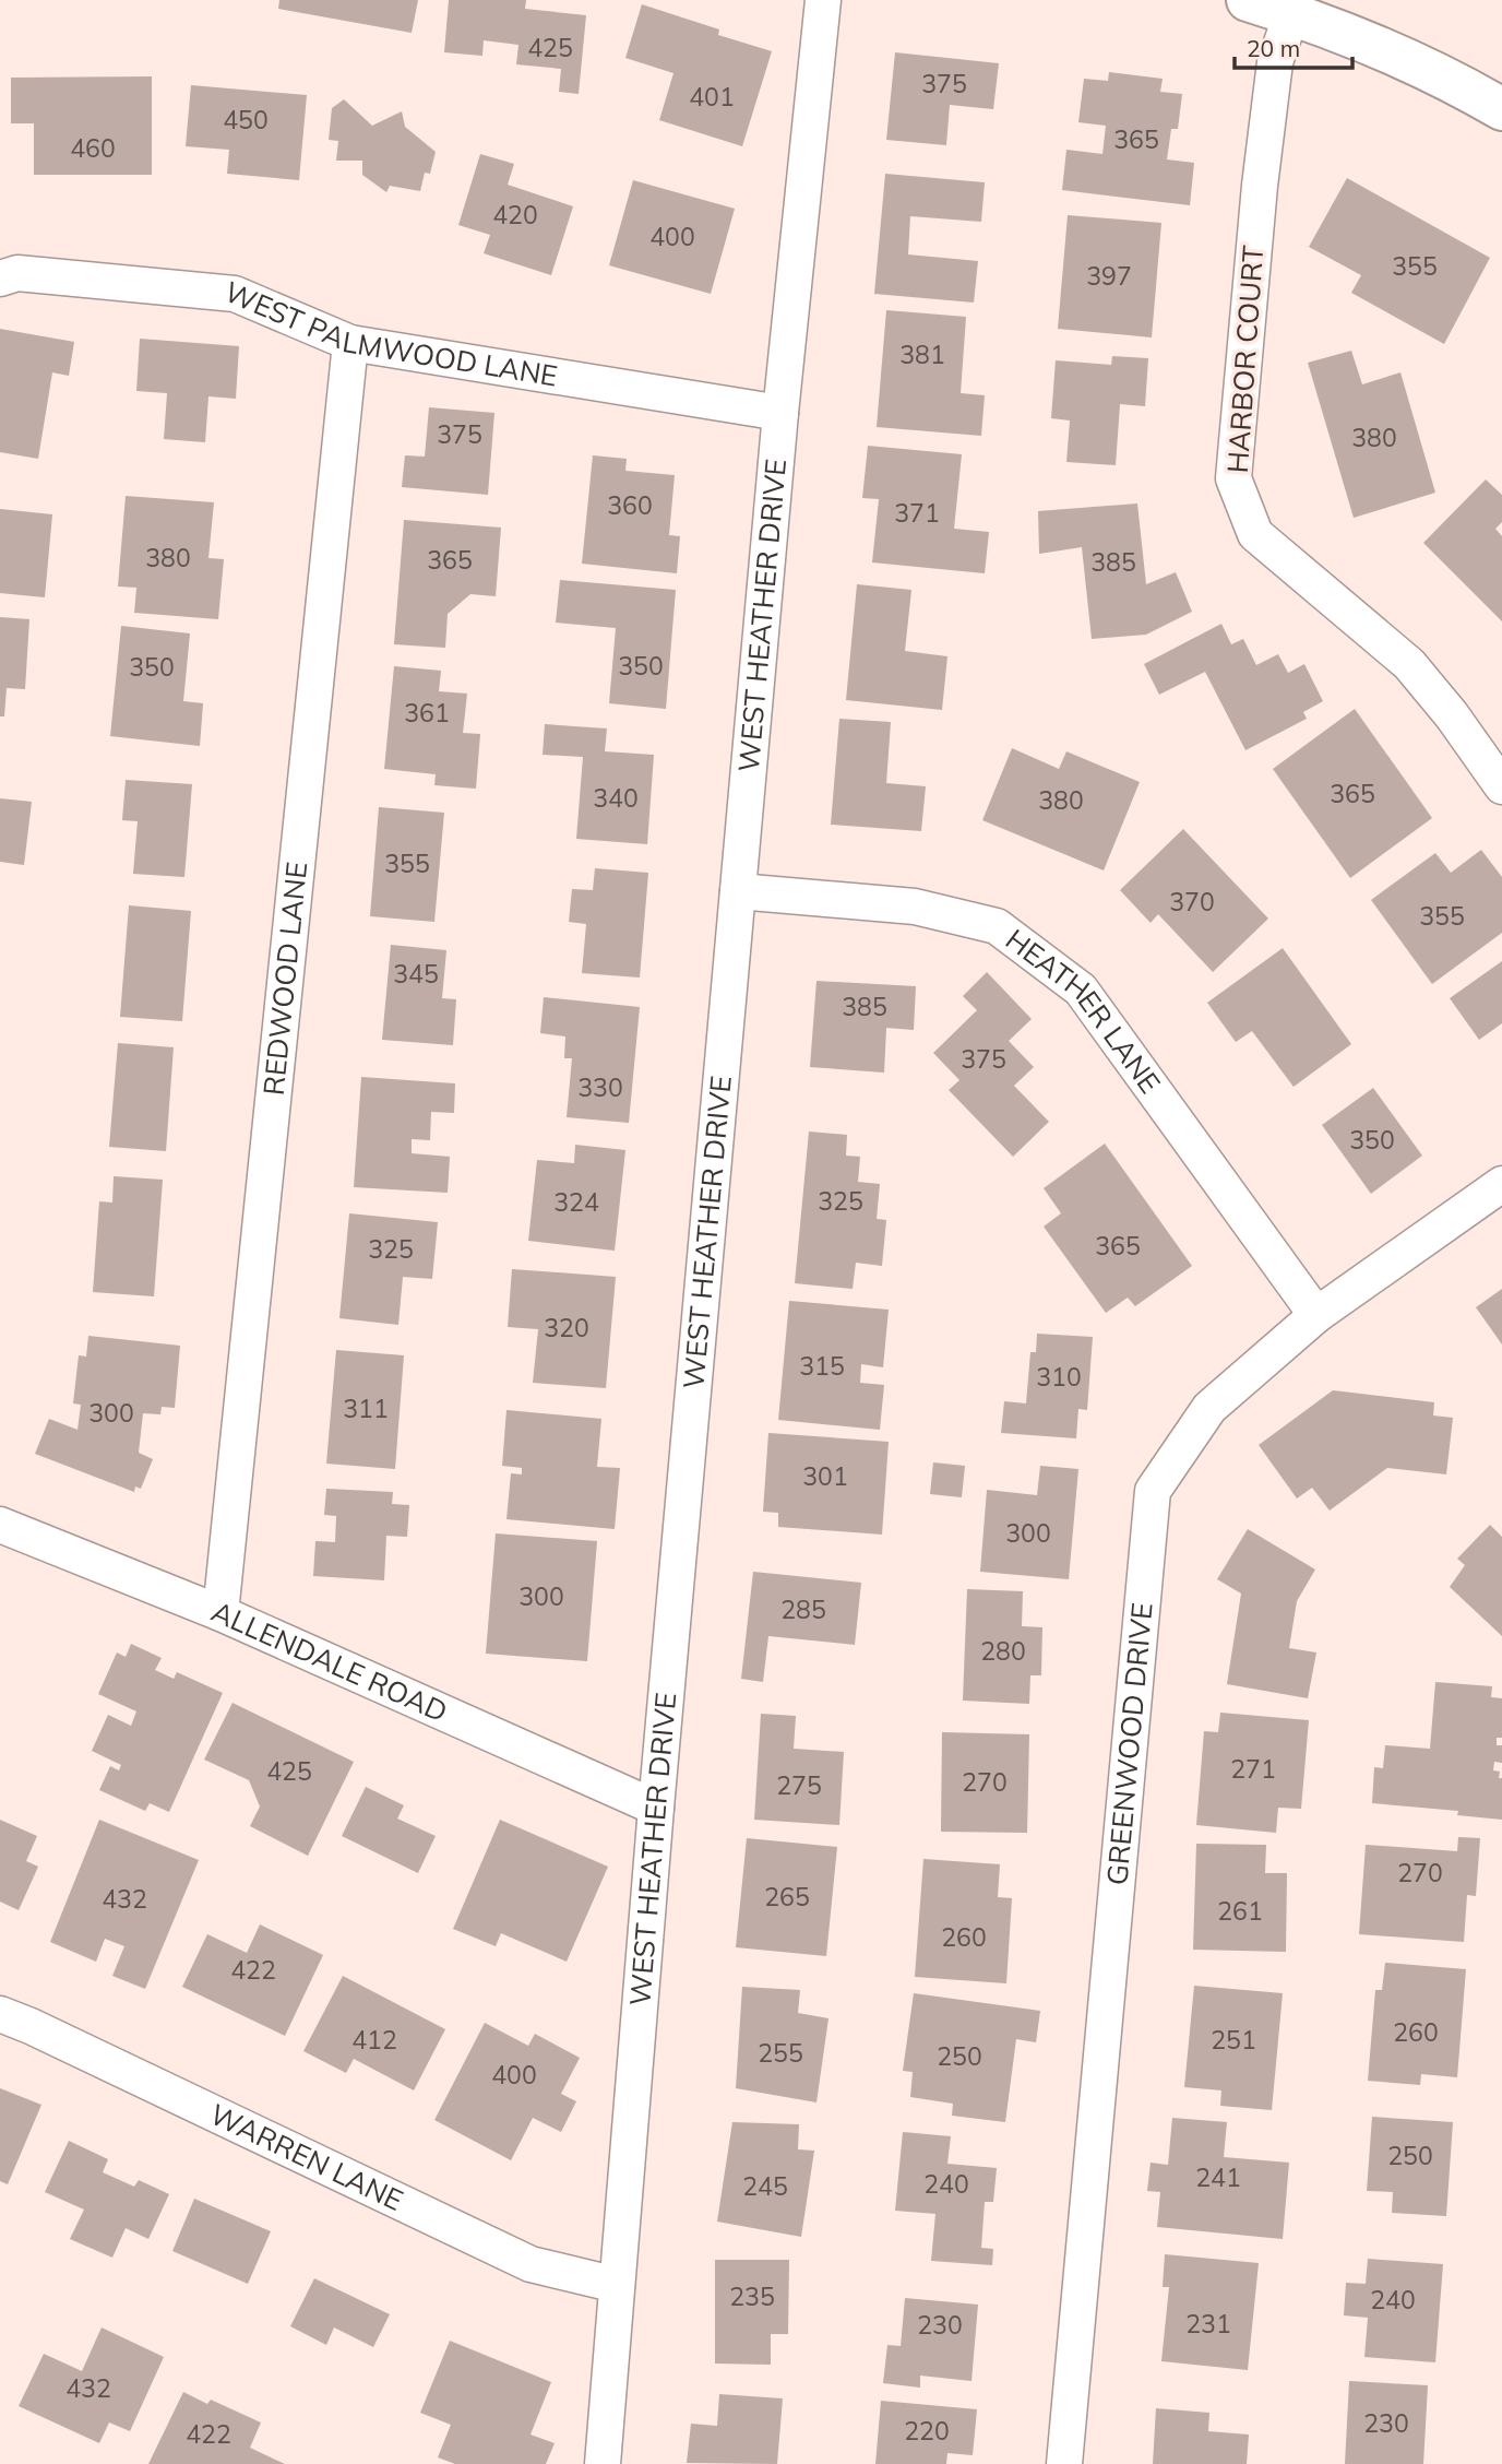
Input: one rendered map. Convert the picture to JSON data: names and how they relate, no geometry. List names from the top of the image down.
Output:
{
  "streets": {
    "street": [
      "WEST PALMWOOD LANE",
      "HARBOR COURT",
      "WEST HEATHER DRIVE",
      "REDWOOD LANE",
      "HEATHER LANE",
      "ALLENDALE ROAD",
      "GREENWOOD DRIVE",
      "WARREN LANE"
    ]
  },
  "crossings": [
    ["WEST PALMWOOD LANE", "WEST HEATHER DRIVE"],
    ["WEST PALMWOOD LANE", "REDWOOD LANE"],
    ["WEST HEATHER DRIVE", "HEATHER LANE"],
    ["WEST HEATHER DRIVE", "ALLENDALE ROAD"],
    ["WEST HEATHER DRIVE", "WARREN LANE"],
    ["REDWOOD LANE", "ALLENDALE ROAD"],
    ["HEATHER LANE", "GREENWOOD DRIVE"]
  ],
  "house_numbers": [
    "425",
    "375",
    "401",
    "450",
    "365",
    "460",
    "420",
    "400",
    "355",
    "397",
    "381",
    "375",
    "380",
    "360",
    "371",
    "380",
    "365",
    "385",
    "350",
    "350",
    "361",
    "365",
    "340",
    "380",
    "355",
    "370",
    "355",
    "345",
    "385",
    "375",
    "330",
    "350",
    "325",
    "324",
    "365",
    "325",
    "320",
    "315",
    "310",
    "311",
    "300",
    "301",
    "300",
    "300",
    "285",
    "280",
    "271",
    "425",
    "270",
    "275",
    "270",
    "265",
    "432",
    "261",
    "260",
    "422",
    "260",
    "412",
    "251",
    "255",
    "250",
    "400",
    "250",
    "241",
    "240",
    "245",
    "235",
    "240",
    "231",
    "230",
    "432",
    "230",
    "220",
    "422"
  ],
  "scale_bar": "20 m"
}
